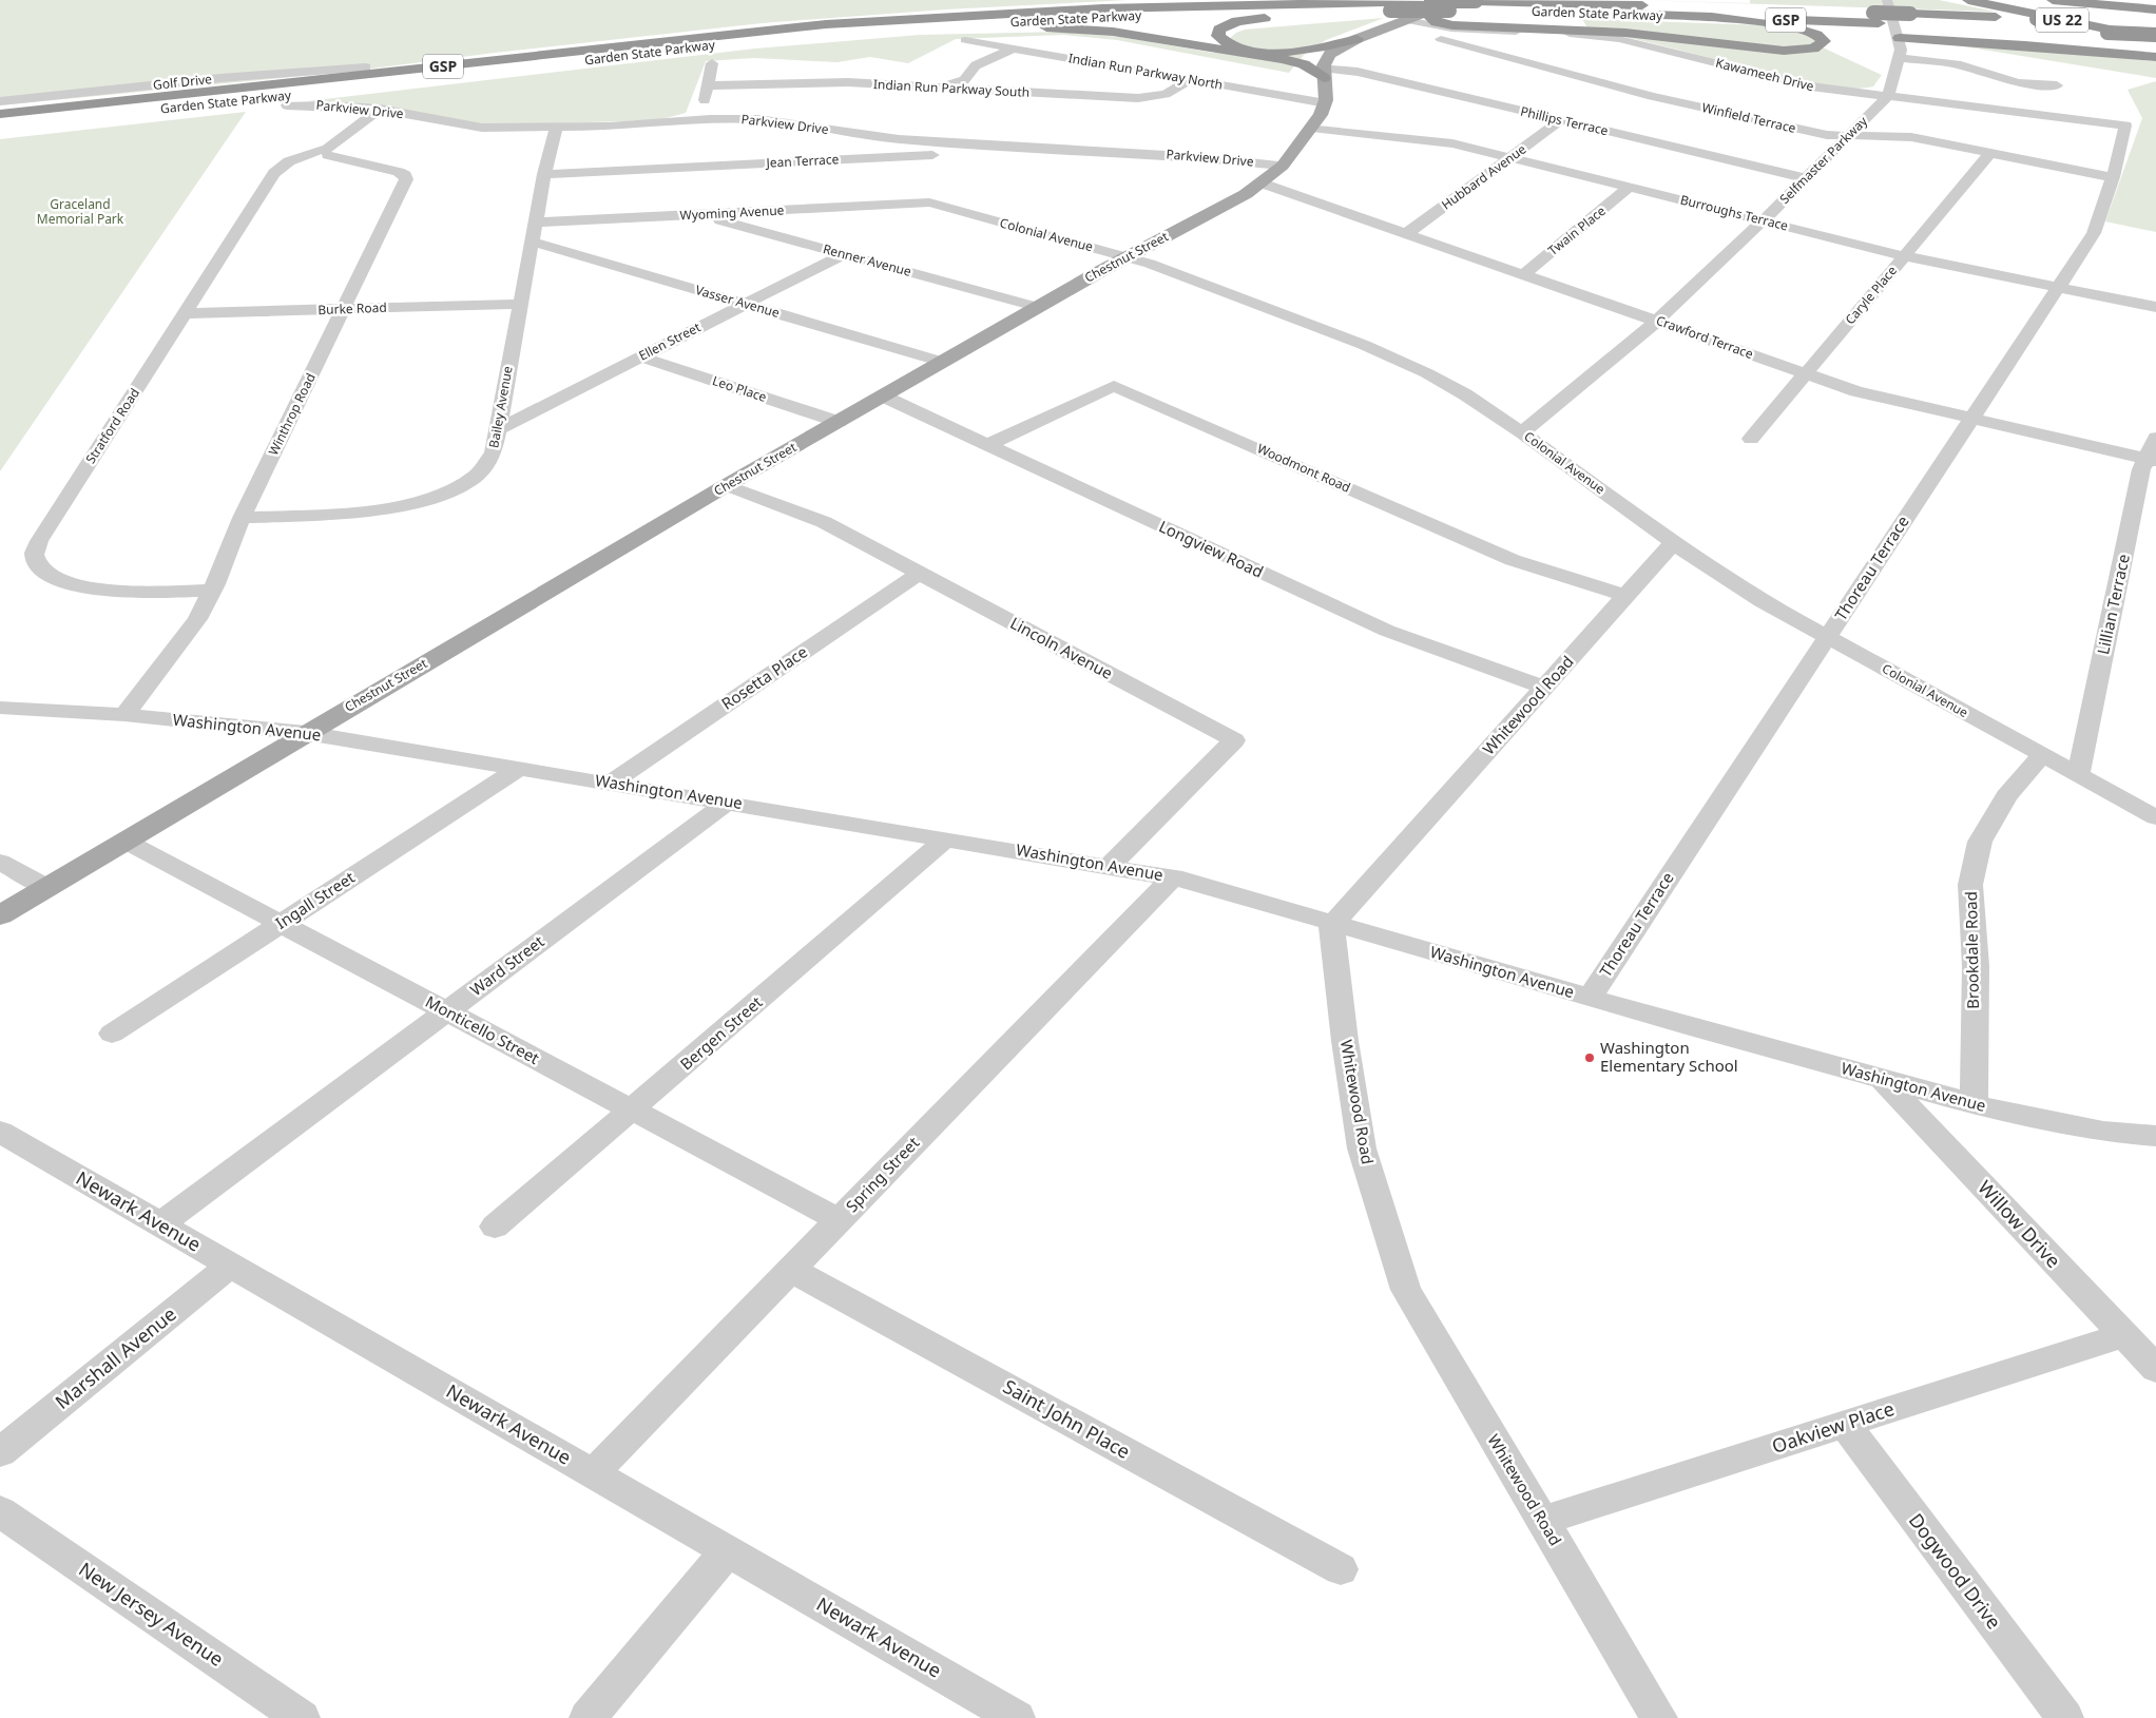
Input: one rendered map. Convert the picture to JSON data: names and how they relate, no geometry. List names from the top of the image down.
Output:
{
  "streets": {
    "highway": ["Garden State Parkway", "GSP", "US 22"],
    "main road": ["Chestnut Street"],
    "street": [
      "Indian Run Parkway North",
      "Kawameeh Drive",
      "Golf Drive",
      "Indian Run Parkway South",
      "Parkview Drive",
      "Winfield Terrace",
      "Phillips Terrace",
      "Selfmaster Parkway",
      "Jean Terrace",
      "Hubbard Avenue",
      "Wyoming Avenue",
      "Burroughs Terrace",
      "Twain Place",
      "Colonial Avenue",
      "Renner Avenue",
      "Caryle Place",
      "Vasser Avenue",
      "Burke Road",
      "Crawford Terrace",
      "Ellen Street",
      "Leo Place",
      "Bailey Avenue",
      "Winthrop Road",
      "Stratford Road",
      "Woodmont Road",
      "Longview Road",
      "Thoreau Terrace",
      "Lillian Terrace",
      "Lincoln Avenue",
      "Rosetta Place",
      "Whitewood Road",
      "Washington Avenue",
      "Ingall Street",
      "Brookdale Road",
      "Ward Street",
      "Monticello Street",
      "Bergen Street",
      "Spring Street",
      "Newark Avenue",
      "Willow Drive",
      "Marshall Avenue",
      "Saint John Place",
      "Oakview Place",
      "Dogwood Drive",
      "New Jersey Avenue"
    ]
  },
  "crossings": [
    ["Indian Run Parkway North", "Indian Run Parkway South"],
    ["Indian Run Parkway North", "Chestnut Street"],
    ["Kawameeh Drive", "Selfmaster Parkway"],
    ["Kawameeh Drive", "Thoreau Terrace"],
    ["Parkview Drive", "Jean Terrace"],
    ["Parkview Drive", "Chestnut Street"],
    ["Parkview Drive", "Bailey Avenue"],
    ["Parkview Drive", "Stratford Road"],
    ["Winfield Terrace", "Selfmaster Parkway"],
    ["Winfield Terrace", "Caryle Place"],
    ["Winfield Terrace", "Thoreau Terrace"],
    ["Phillips Terrace", "Selfmaster Parkway"],
    ["Phillips Terrace", "Hubbard Avenue"],
    ["Selfmaster Parkway", "Burroughs Terrace"],
    ["Selfmaster Parkway", "Colonial Avenue"],
    ["Selfmaster Parkway", "Crawford Terrace"],
    ["Jean Terrace", "Bailey Avenue"],
    ["Hubbard Avenue", "Burroughs Terrace"],
    ["Hubbard Avenue", "Crawford Terrace"],
    ["Wyoming Avenue", "Colonial Avenue"],
    ["Wyoming Avenue", "Renner Avenue"],
    ["Wyoming Avenue", "Bailey Avenue"],
    ["Burroughs Terrace", "Twain Place"],
    ["Burroughs Terrace", "Chestnut Street"],
    ["Burroughs Terrace", "Caryle Place"],
    ["Burroughs Terrace", "Thoreau Terrace"],
    ["Twain Place", "Crawford Terrace"],
    ["Colonial Avenue", "Chestnut Street"],
    ["Colonial Avenue", "Thoreau Terrace"],
    ["Colonial Avenue", "Lillian Terrace"],
    ["Colonial Avenue", "Whitewood Road"],
    ["Colonial Avenue", "Brookdale Road"],
    ["Chestnut Street", "Renner Avenue"],
    ["Chestnut Street", "Vasser Avenue"],
    ["Chestnut Street", "Crawford Terrace"],
    ["Chestnut Street", "Leo Place"],
    ["Chestnut Street", "Longview Road"],
    ["Chestnut Street", "Lincoln Avenue"],
    ["Chestnut Street", "Washington Avenue"],
    ["Chestnut Street", "Monticello Street"],
    ["Renner Avenue", "Ellen Street"],
    ["Caryle Place", "Crawford Terrace"],
    ["Vasser Avenue", "Ellen Street"],
    ["Vasser Avenue", "Bailey Avenue"],
    ["Burke Road", "Bailey Avenue"],
    ["Burke Road", "Winthrop Road"],
    ["Burke Road", "Stratford Road"],
    ["Crawford Terrace", "Thoreau Terrace"],
    ["Crawford Terrace", "Lillian Terrace"],
    ["Ellen Street", "Leo Place"],
    ["Ellen Street", "Bailey Avenue"],
    ["Bailey Avenue", "Winthrop Road"],
    ["Winthrop Road", "Stratford Road"],
    ["Winthrop Road", "Washington Avenue"],
    ["Woodmont Road", "Longview Road"],
    ["Woodmont Road", "Whitewood Road"],
    ["Longview Road", "Whitewood Road"],
    ["Thoreau Terrace", "Washington Avenue"],
    ["Lincoln Avenue", "Rosetta Place"],
    ["Lincoln Avenue", "Washington Avenue"],
    ["Rosetta Place", "Washington Avenue"],
    ["Whitewood Road", "Washington Avenue"],
    ["Whitewood Road", "Oakview Place"],
    ["Washington Avenue", "Ingall Street"],
    ["Washington Avenue", "Brookdale Road"],
    ["Washington Avenue", "Ward Street"],
    ["Washington Avenue", "Bergen Street"],
    ["Washington Avenue", "Spring Street"],
    ["Washington Avenue", "Willow Drive"],
    ["Ingall Street", "Monticello Street"],
    ["Ward Street", "Monticello Street"],
    ["Ward Street", "Newark Avenue"],
    ["Monticello Street", "Bergen Street"],
    ["Monticello Street", "Spring Street"],
    ["Spring Street", "Newark Avenue"],
    ["Spring Street", "Saint John Place"],
    ["Newark Avenue", "Marshall Avenue"],
    ["Willow Drive", "Oakview Place"],
    ["Oakview Place", "Dogwood Drive"]
  ],
  "parks": ["Graceland Memorial Park"],
  "places": ["Washington Elementary School"]
}
